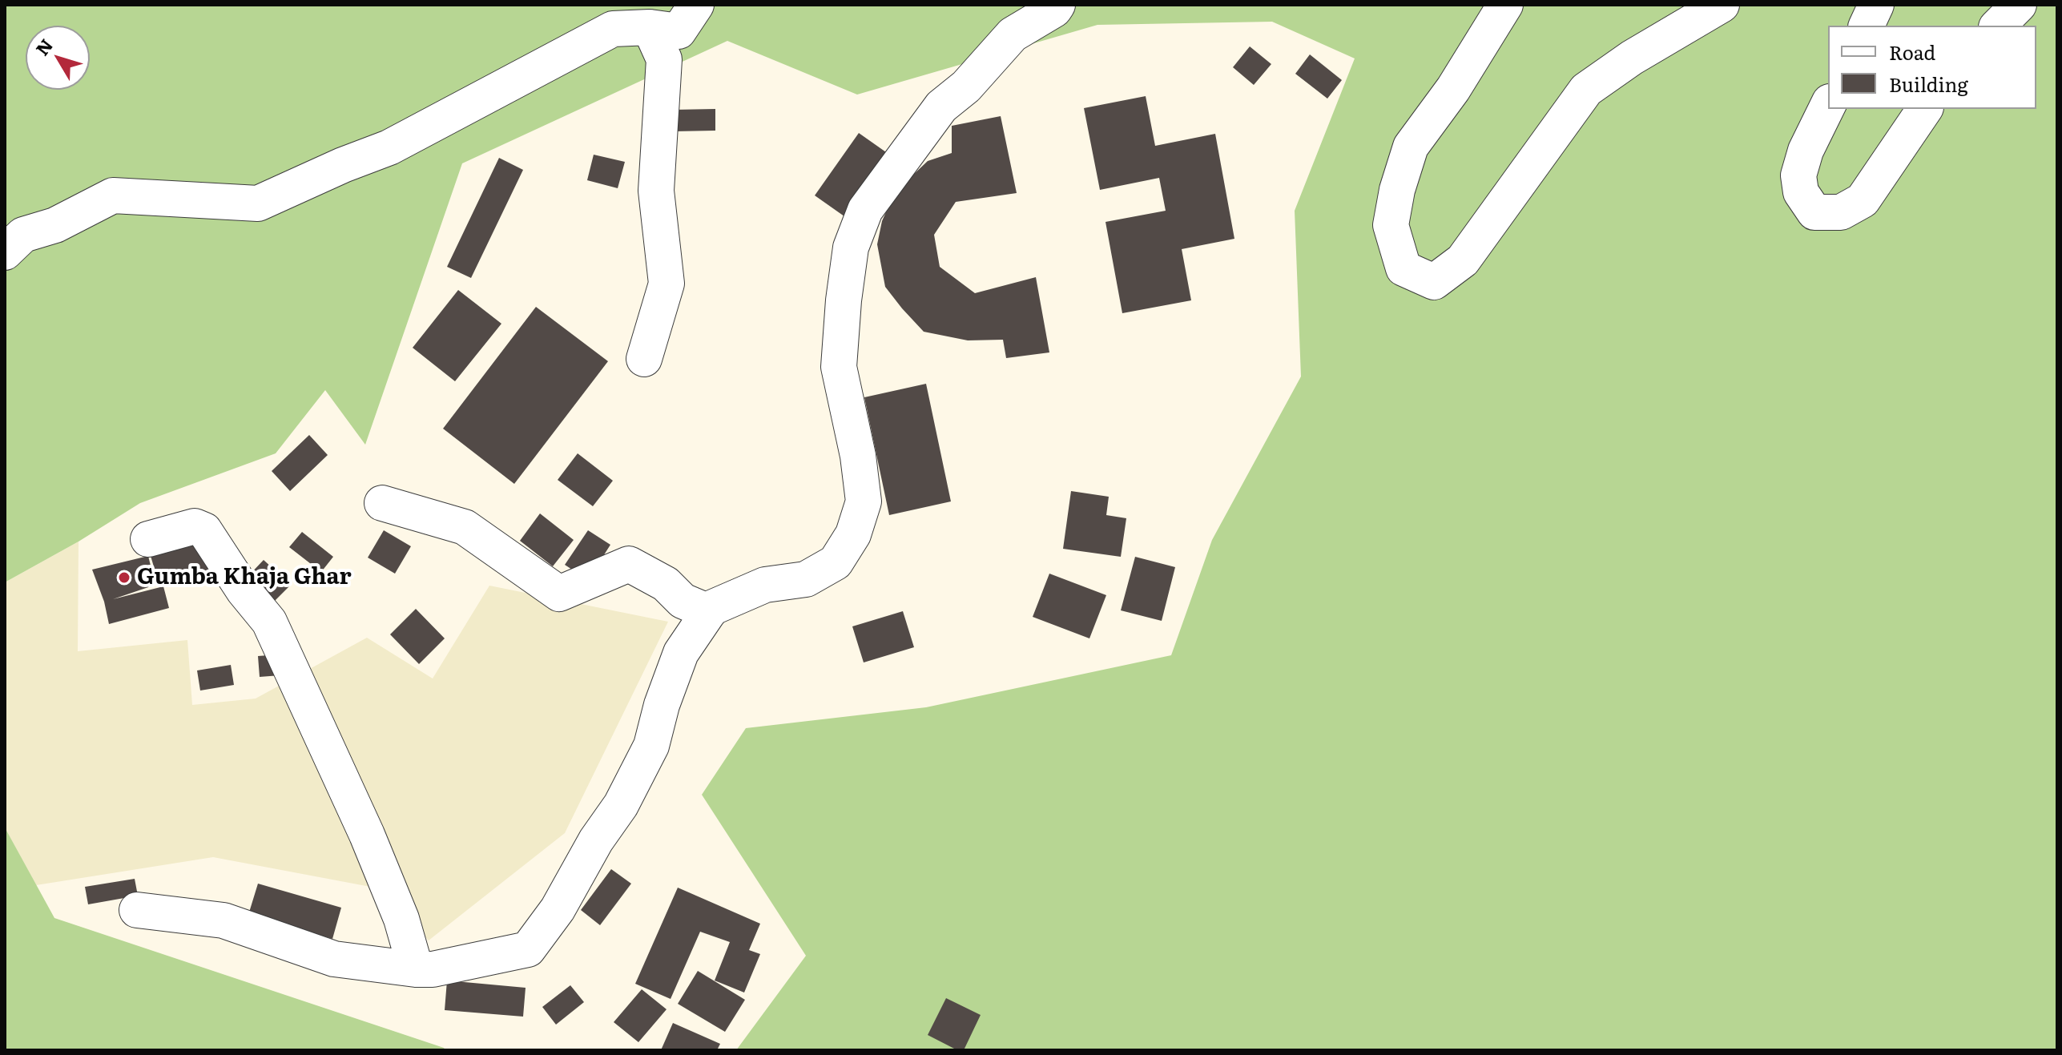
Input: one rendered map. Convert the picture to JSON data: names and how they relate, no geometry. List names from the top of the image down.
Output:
{
  "places": ["Gumba Khaja Ghar"],
  "legend": ["Road", "Building"],
  "north": "top left"
}
